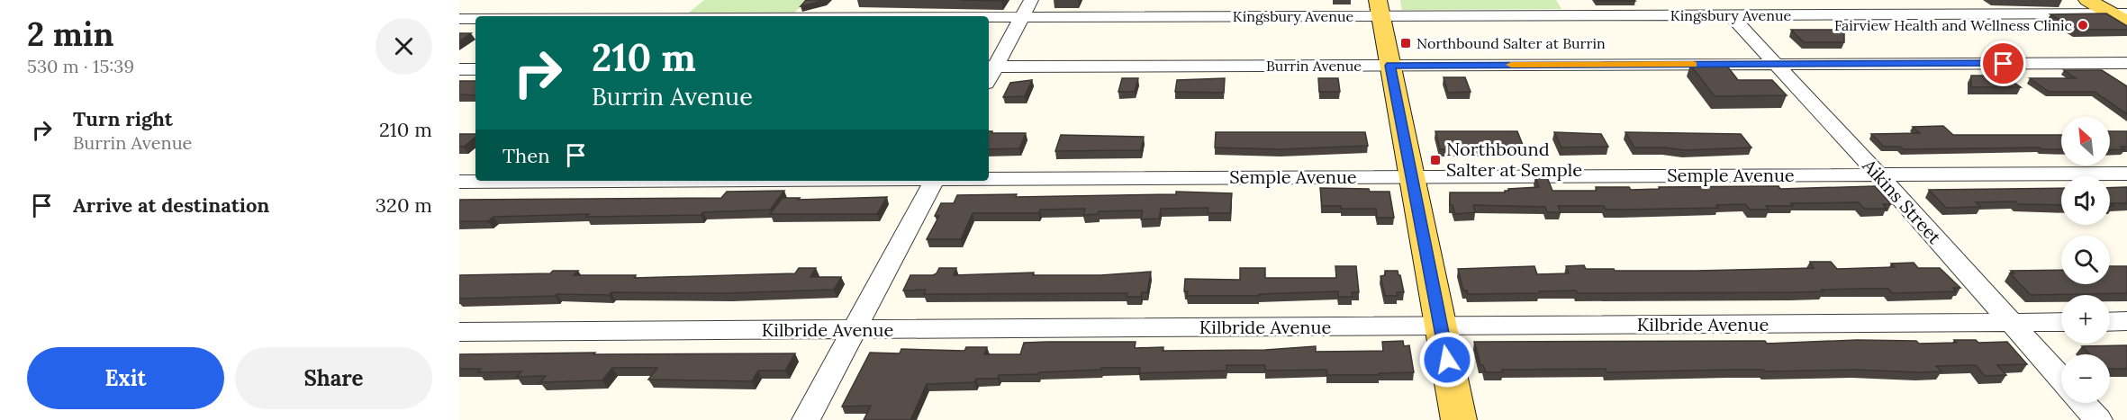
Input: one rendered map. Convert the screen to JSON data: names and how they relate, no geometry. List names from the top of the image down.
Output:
{
  "streets": {
    "street": [
      "Kingsbury Avenue",
      "Burrin Avenue",
      "Semple Avenue",
      "Aikins Street",
      "Kilbride Avenue"
    ]
  },
  "crossings": [
    ["Kingsbury Avenue", "Aikins Street"],
    ["Burrin Avenue", "Aikins Street"],
    ["Semple Avenue", "Aikins Street"],
    ["Aikins Street", "Kilbride Avenue"]
  ],
  "places": {
    "other": ["Fairview Health and Wellness Clinic"],
    "transit": ["Northbound Salter at Burrin", "Northbound Salter at Semple"]
  },
  "north": "top left",
  "page": {
    "heading": ["2 min", "530 m · 15:39"],
    "turn": ["210 m", "Burrin Avenue"],
    "list": [
      {
        "name": "Turn right",
        "note": "Burrin Avenue",
        "value": "210 m"
      },
      {
        "name": "Arrive at destination",
        "value": "320 m"
      }
    ],
    "map_buttons": ["+", "−"],
    "then": "Then",
    "buttons": ["Exit", "Share"]
  }
}
